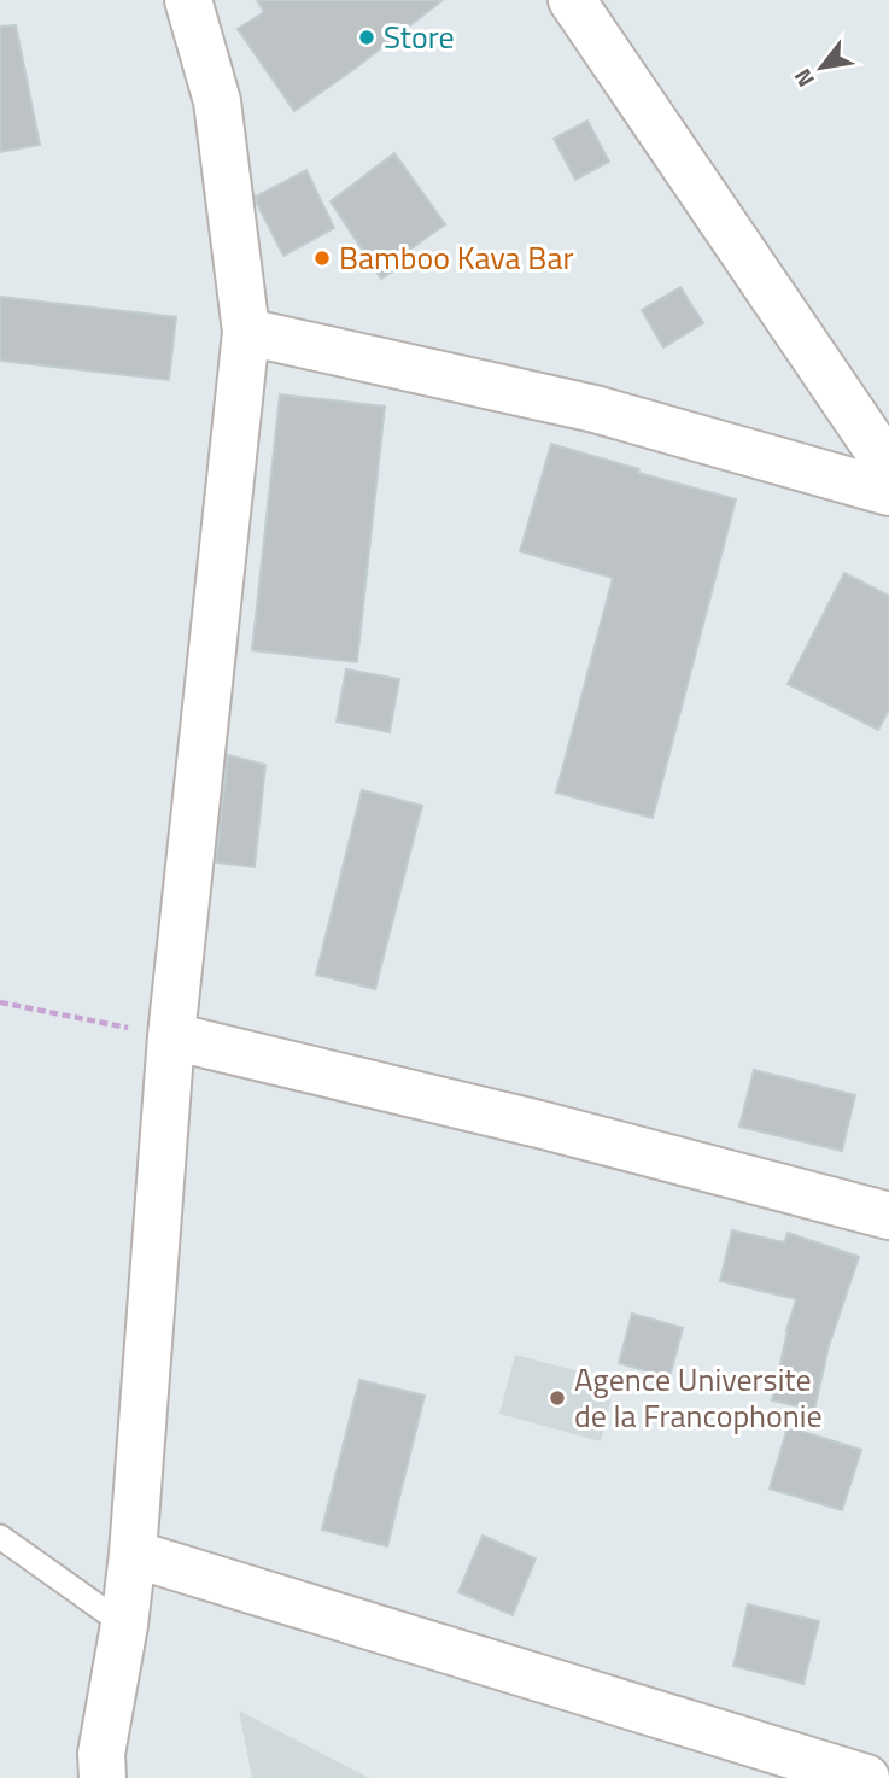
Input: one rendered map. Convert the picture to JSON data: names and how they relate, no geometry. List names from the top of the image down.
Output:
{
  "places": ["Store", "Bamboo Kava Bar", "Agence Universite de la Francophonie"],
  "north": "bottom left"
}
